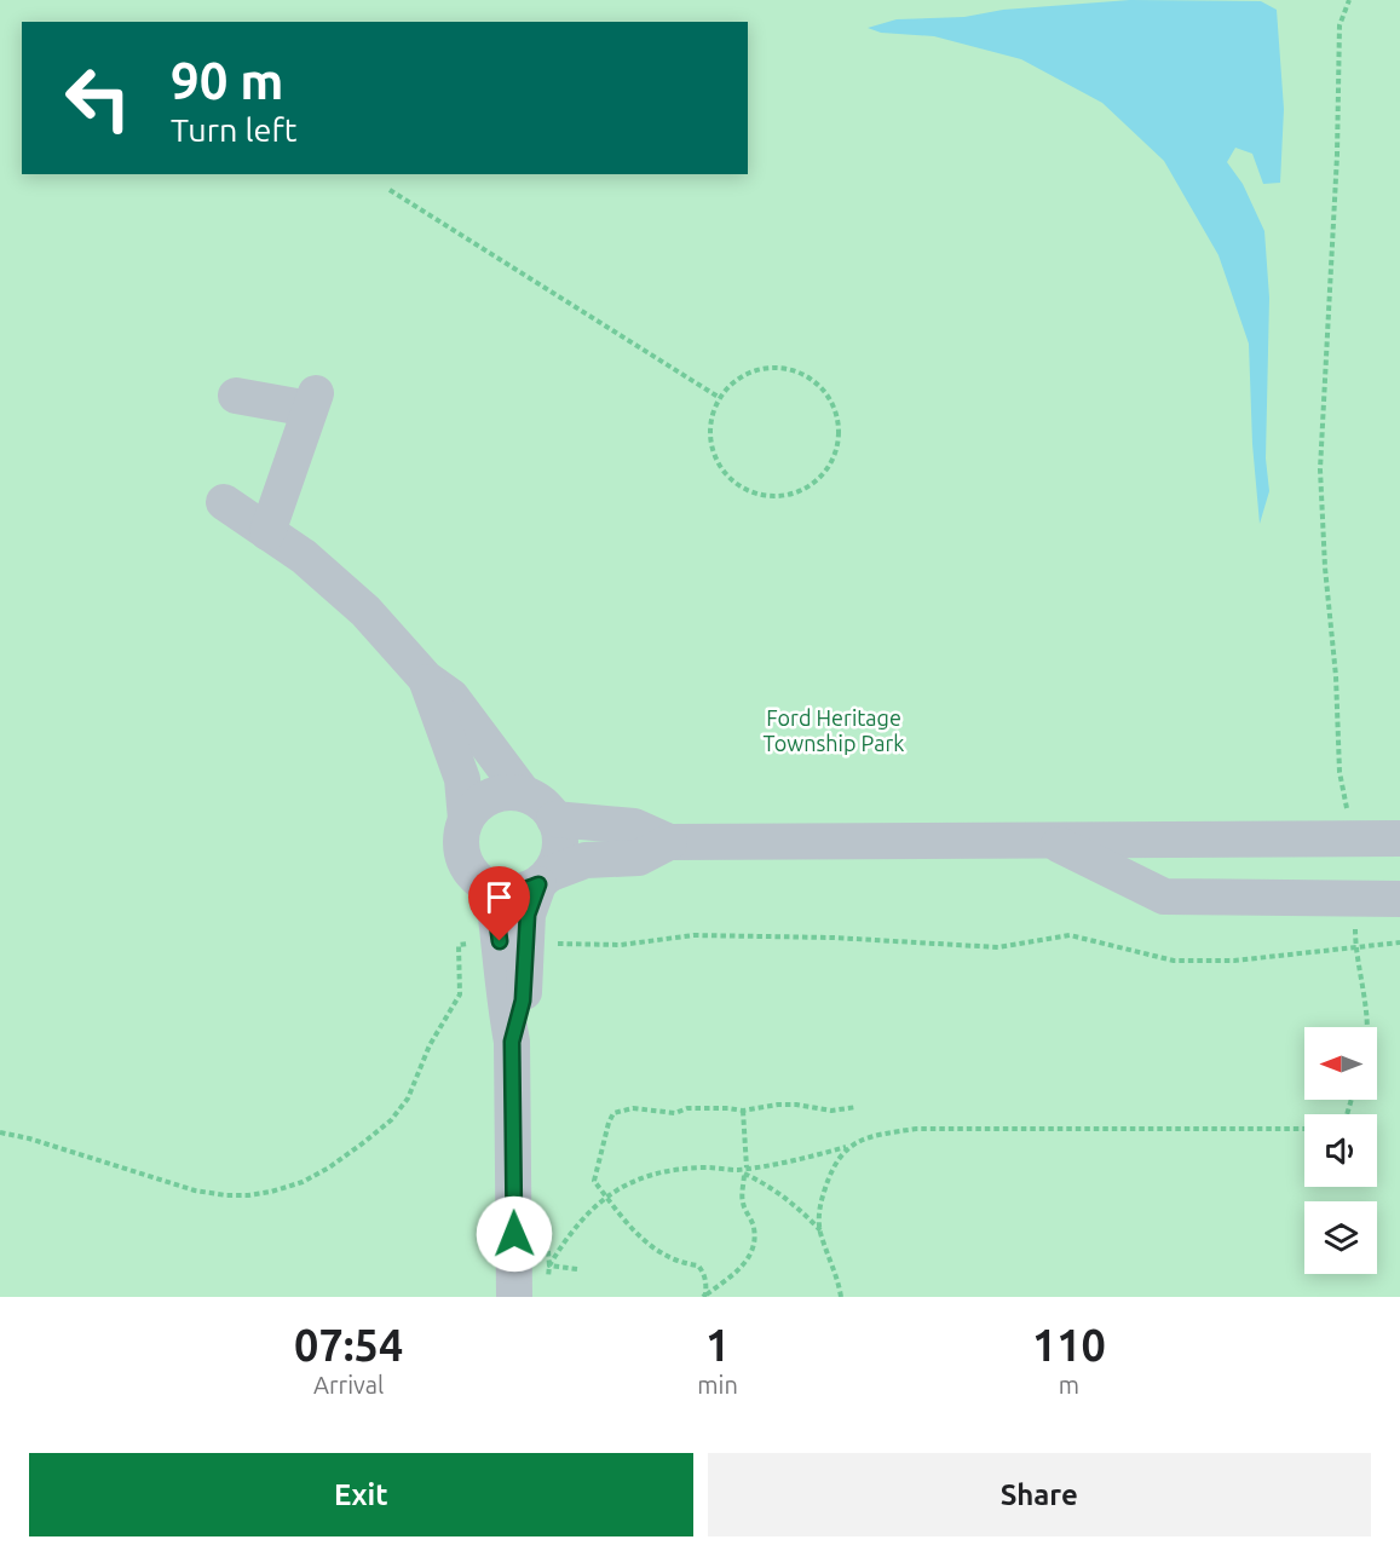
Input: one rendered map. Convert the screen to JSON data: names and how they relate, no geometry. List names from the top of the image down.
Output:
{
  "parks": ["Ford Heritage Township Park"],
  "north": "left",
  "page": {
    "turn": ["90 m", "Turn left"],
    "eta": [
      "07:54",
      "Arrival",
      "1",
      "min",
      "110",
      "m"
    ],
    "buttons": ["Exit", "Share"]
  }
}
